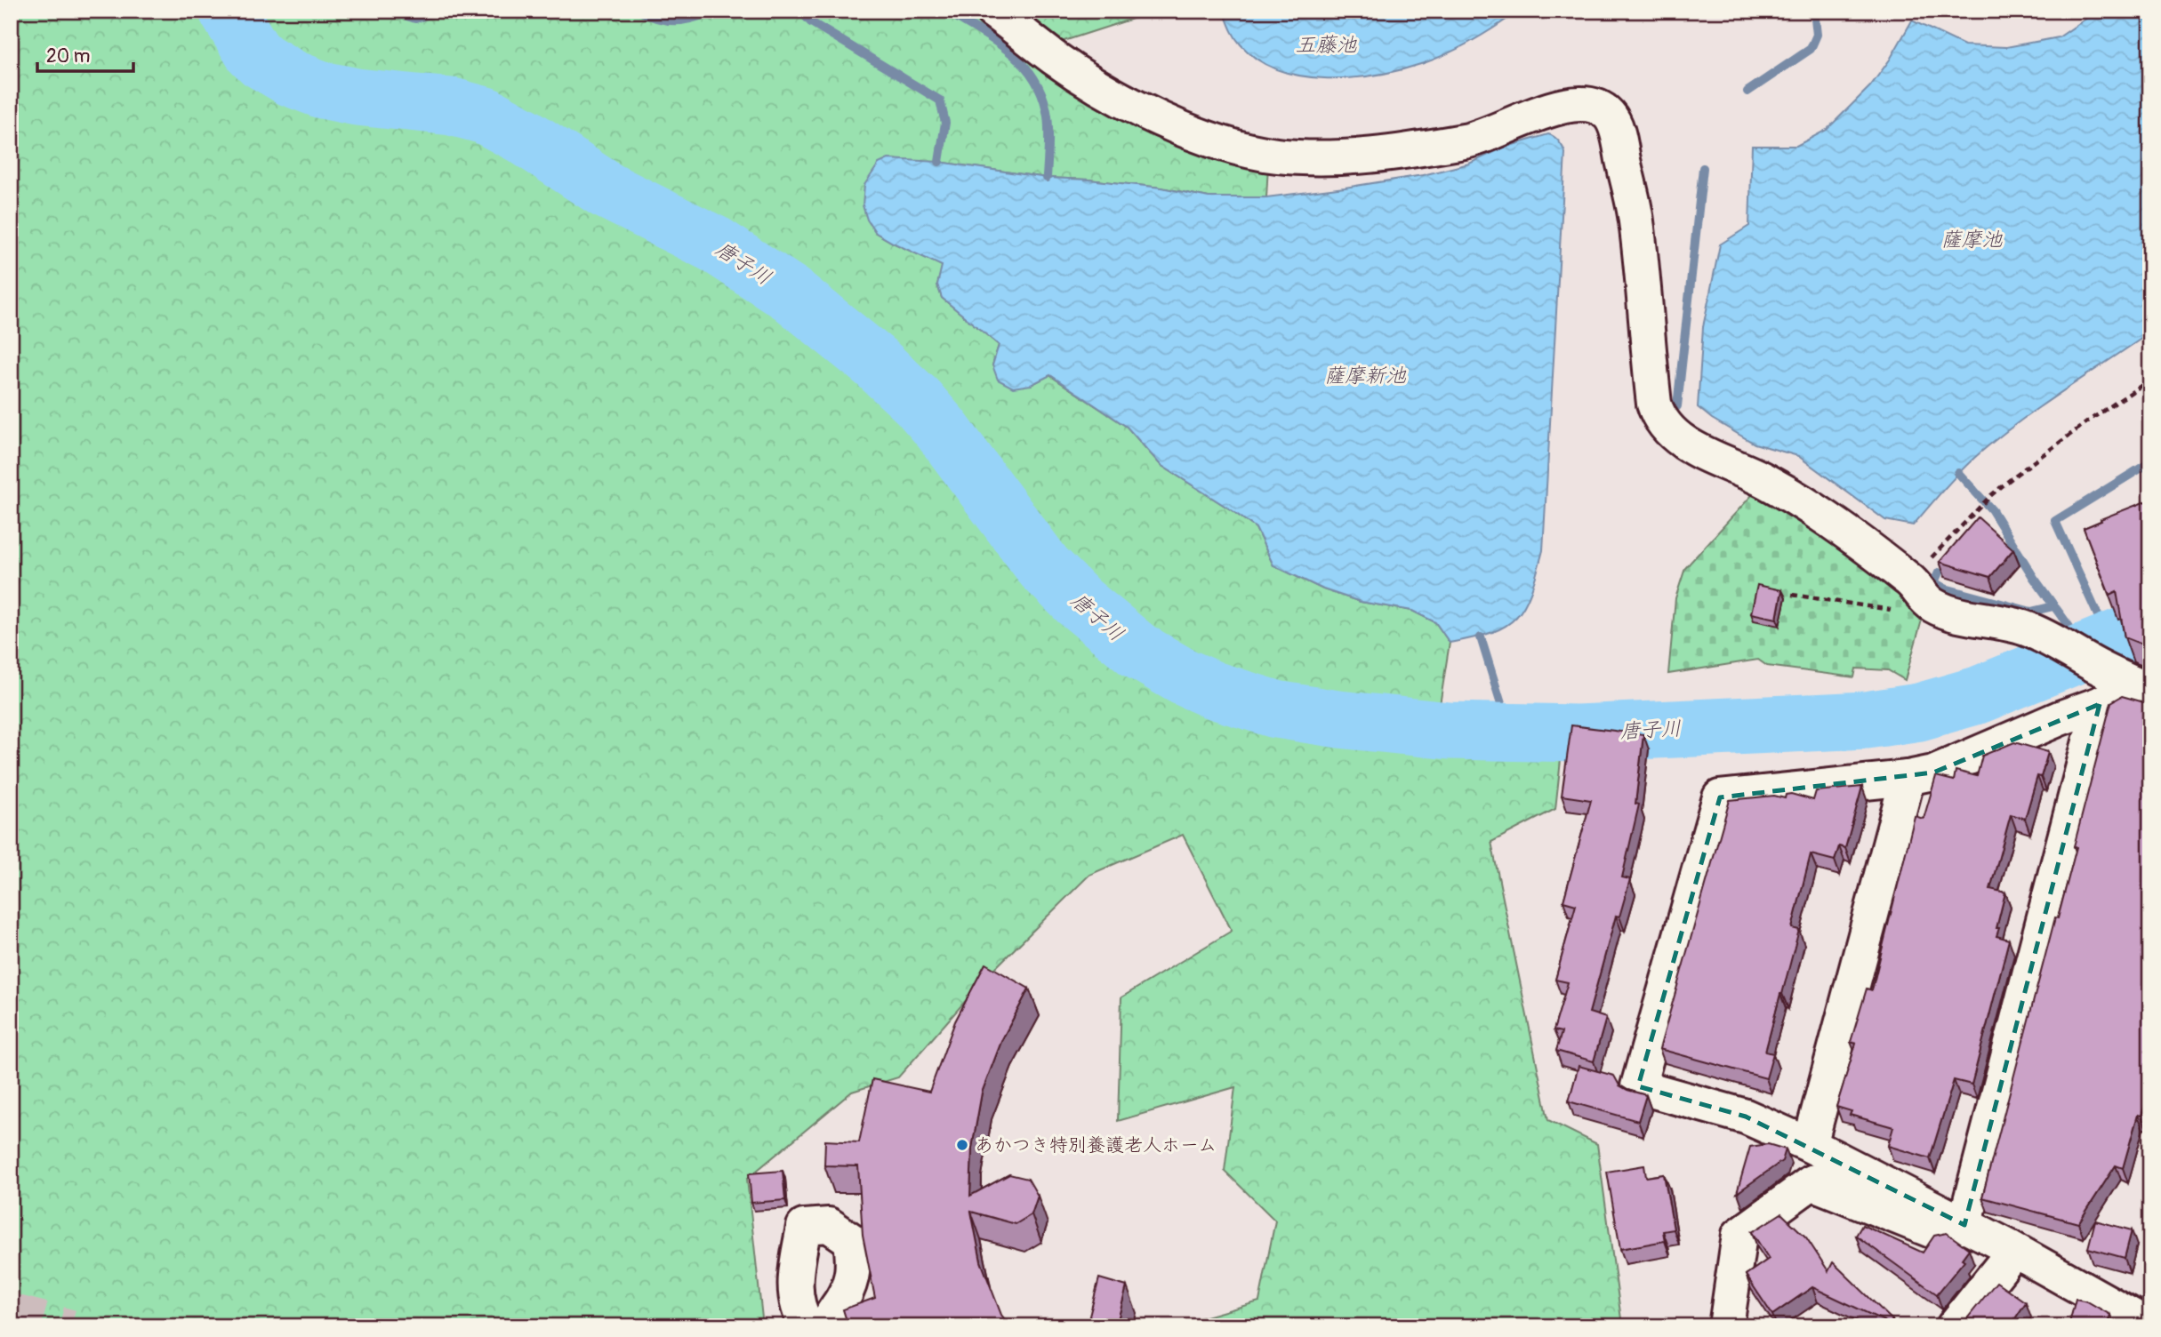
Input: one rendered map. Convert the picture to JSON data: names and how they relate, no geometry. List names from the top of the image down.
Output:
{
  "water": [
    "五藤池",
    "薩摩池",
    "唐子川",
    "薩摩新池"
  ],
  "places": ["あかつき特別養護老人ホーム"],
  "scale_bar": "20 m"
}
